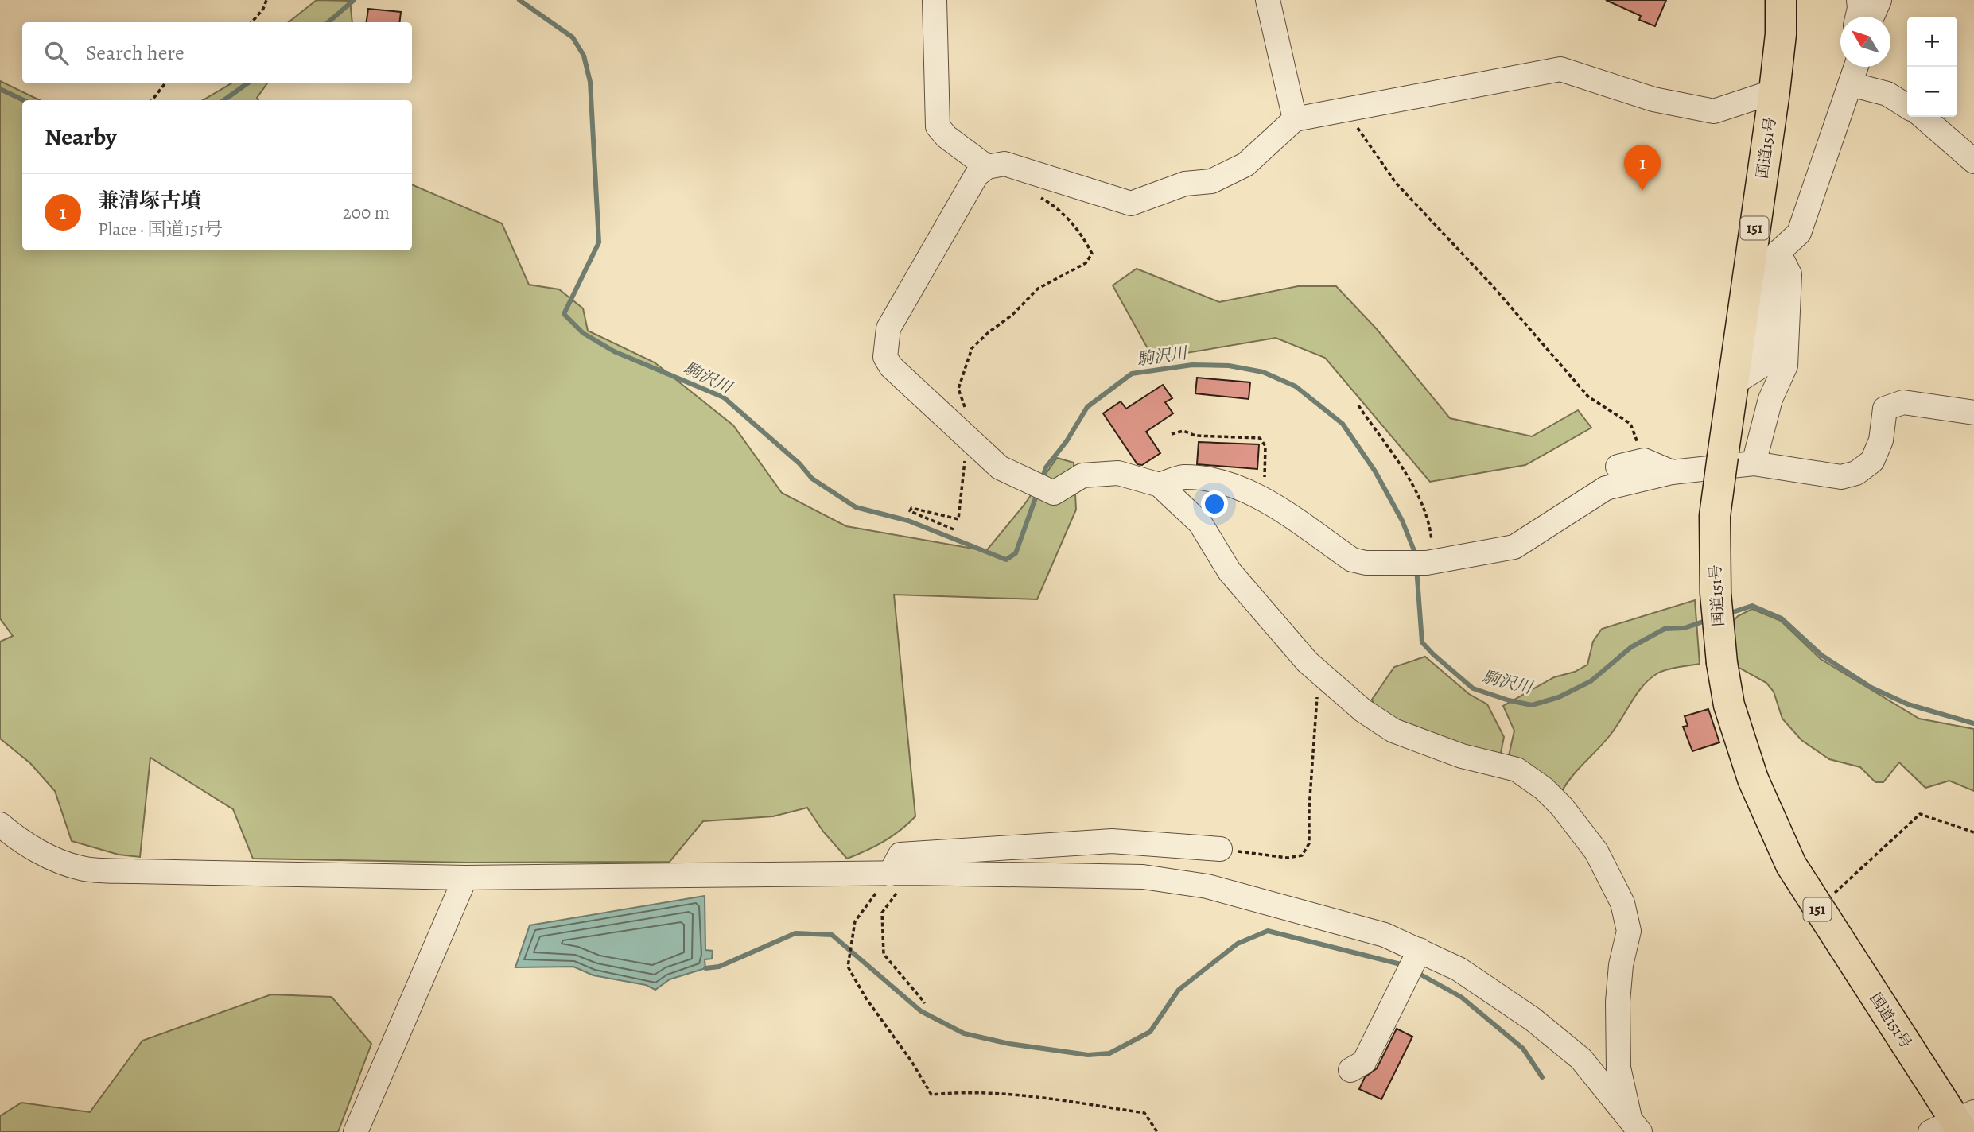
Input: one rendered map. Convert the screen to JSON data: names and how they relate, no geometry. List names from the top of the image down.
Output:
{
  "streets": {
    "highway": ["国道151号", "151"]
  },
  "water": ["駒沢川"],
  "north": "top left",
  "page": {
    "map_buttons": ["+", "−"],
    "search": "Search here",
    "heading": "Nearby",
    "pins": "1",
    "list": [
      {
        "mark": "1",
        "name": "兼清塚古墳",
        "note": "Place · 国道151号",
        "value": "200 m"
      }
    ]
  }
}
